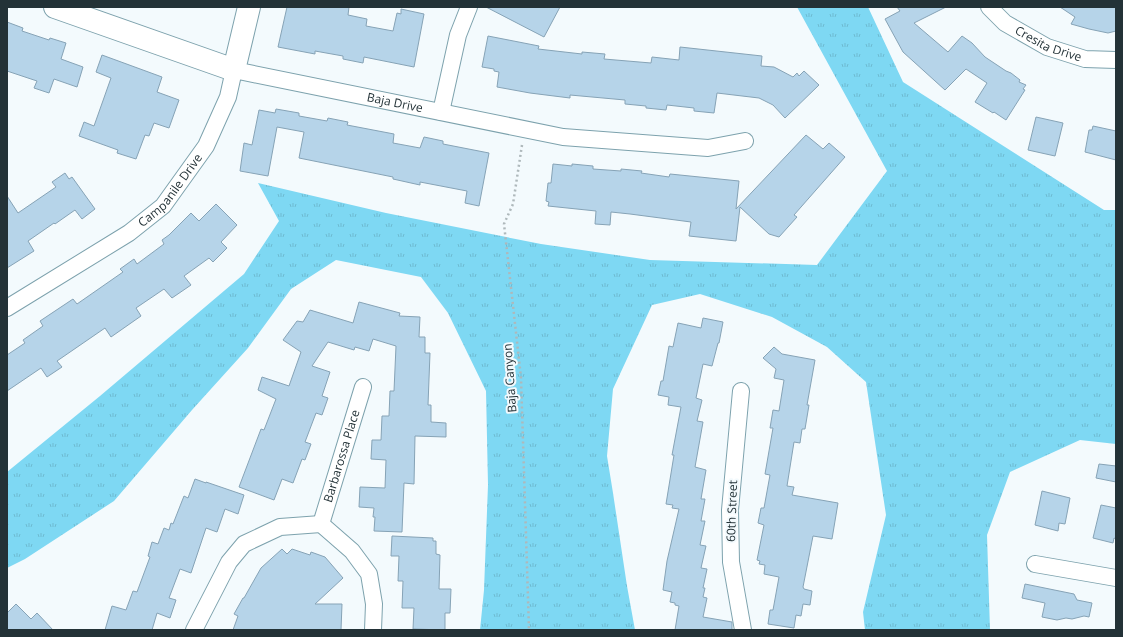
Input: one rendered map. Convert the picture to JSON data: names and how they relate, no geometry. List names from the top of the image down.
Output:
{
  "streets": {
    "street": [
      "Cresita Drive",
      "Baja Drive",
      "Campanile Drive",
      "Barbarossa Place",
      "60th Street"
    ],
    "path": ["Baja Canyon"]
  },
  "crossings": [
    ["Baja Drive", "Campanile Drive"],
    ["Baja Drive", "Baja Canyon"]
  ]
}
